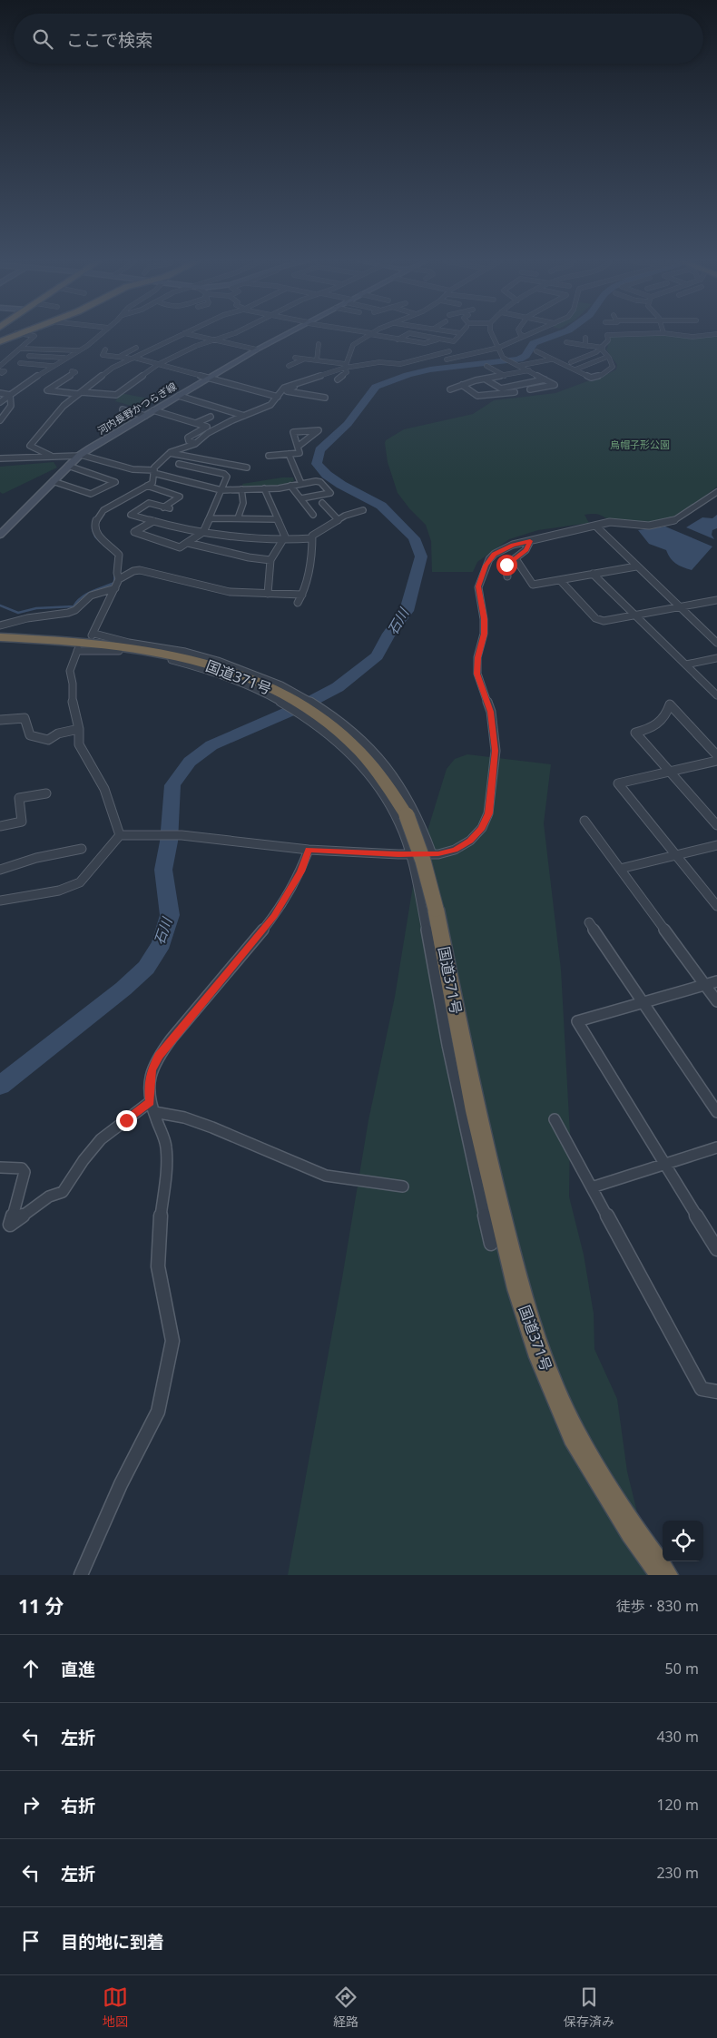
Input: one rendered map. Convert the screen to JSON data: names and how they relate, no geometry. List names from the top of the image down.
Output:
{
  "streets": {
    "highway": ["国道371号"],
    "main road": ["河内長野かつらぎ線"]
  },
  "water": ["石川"],
  "parks": ["烏帽子形公園"],
  "page": {
    "search": "ここで検索",
    "heading": ["11 分", "徒歩 · 830 m"],
    "list": [
      ["直進", "50 m"],
      ["左折", "430 m"],
      ["右折", "120 m"],
      ["左折", "230 m"],
      "目的地に到着"
    ],
    "nav": ["地図", "経路", "保存済み"]
  }
}
